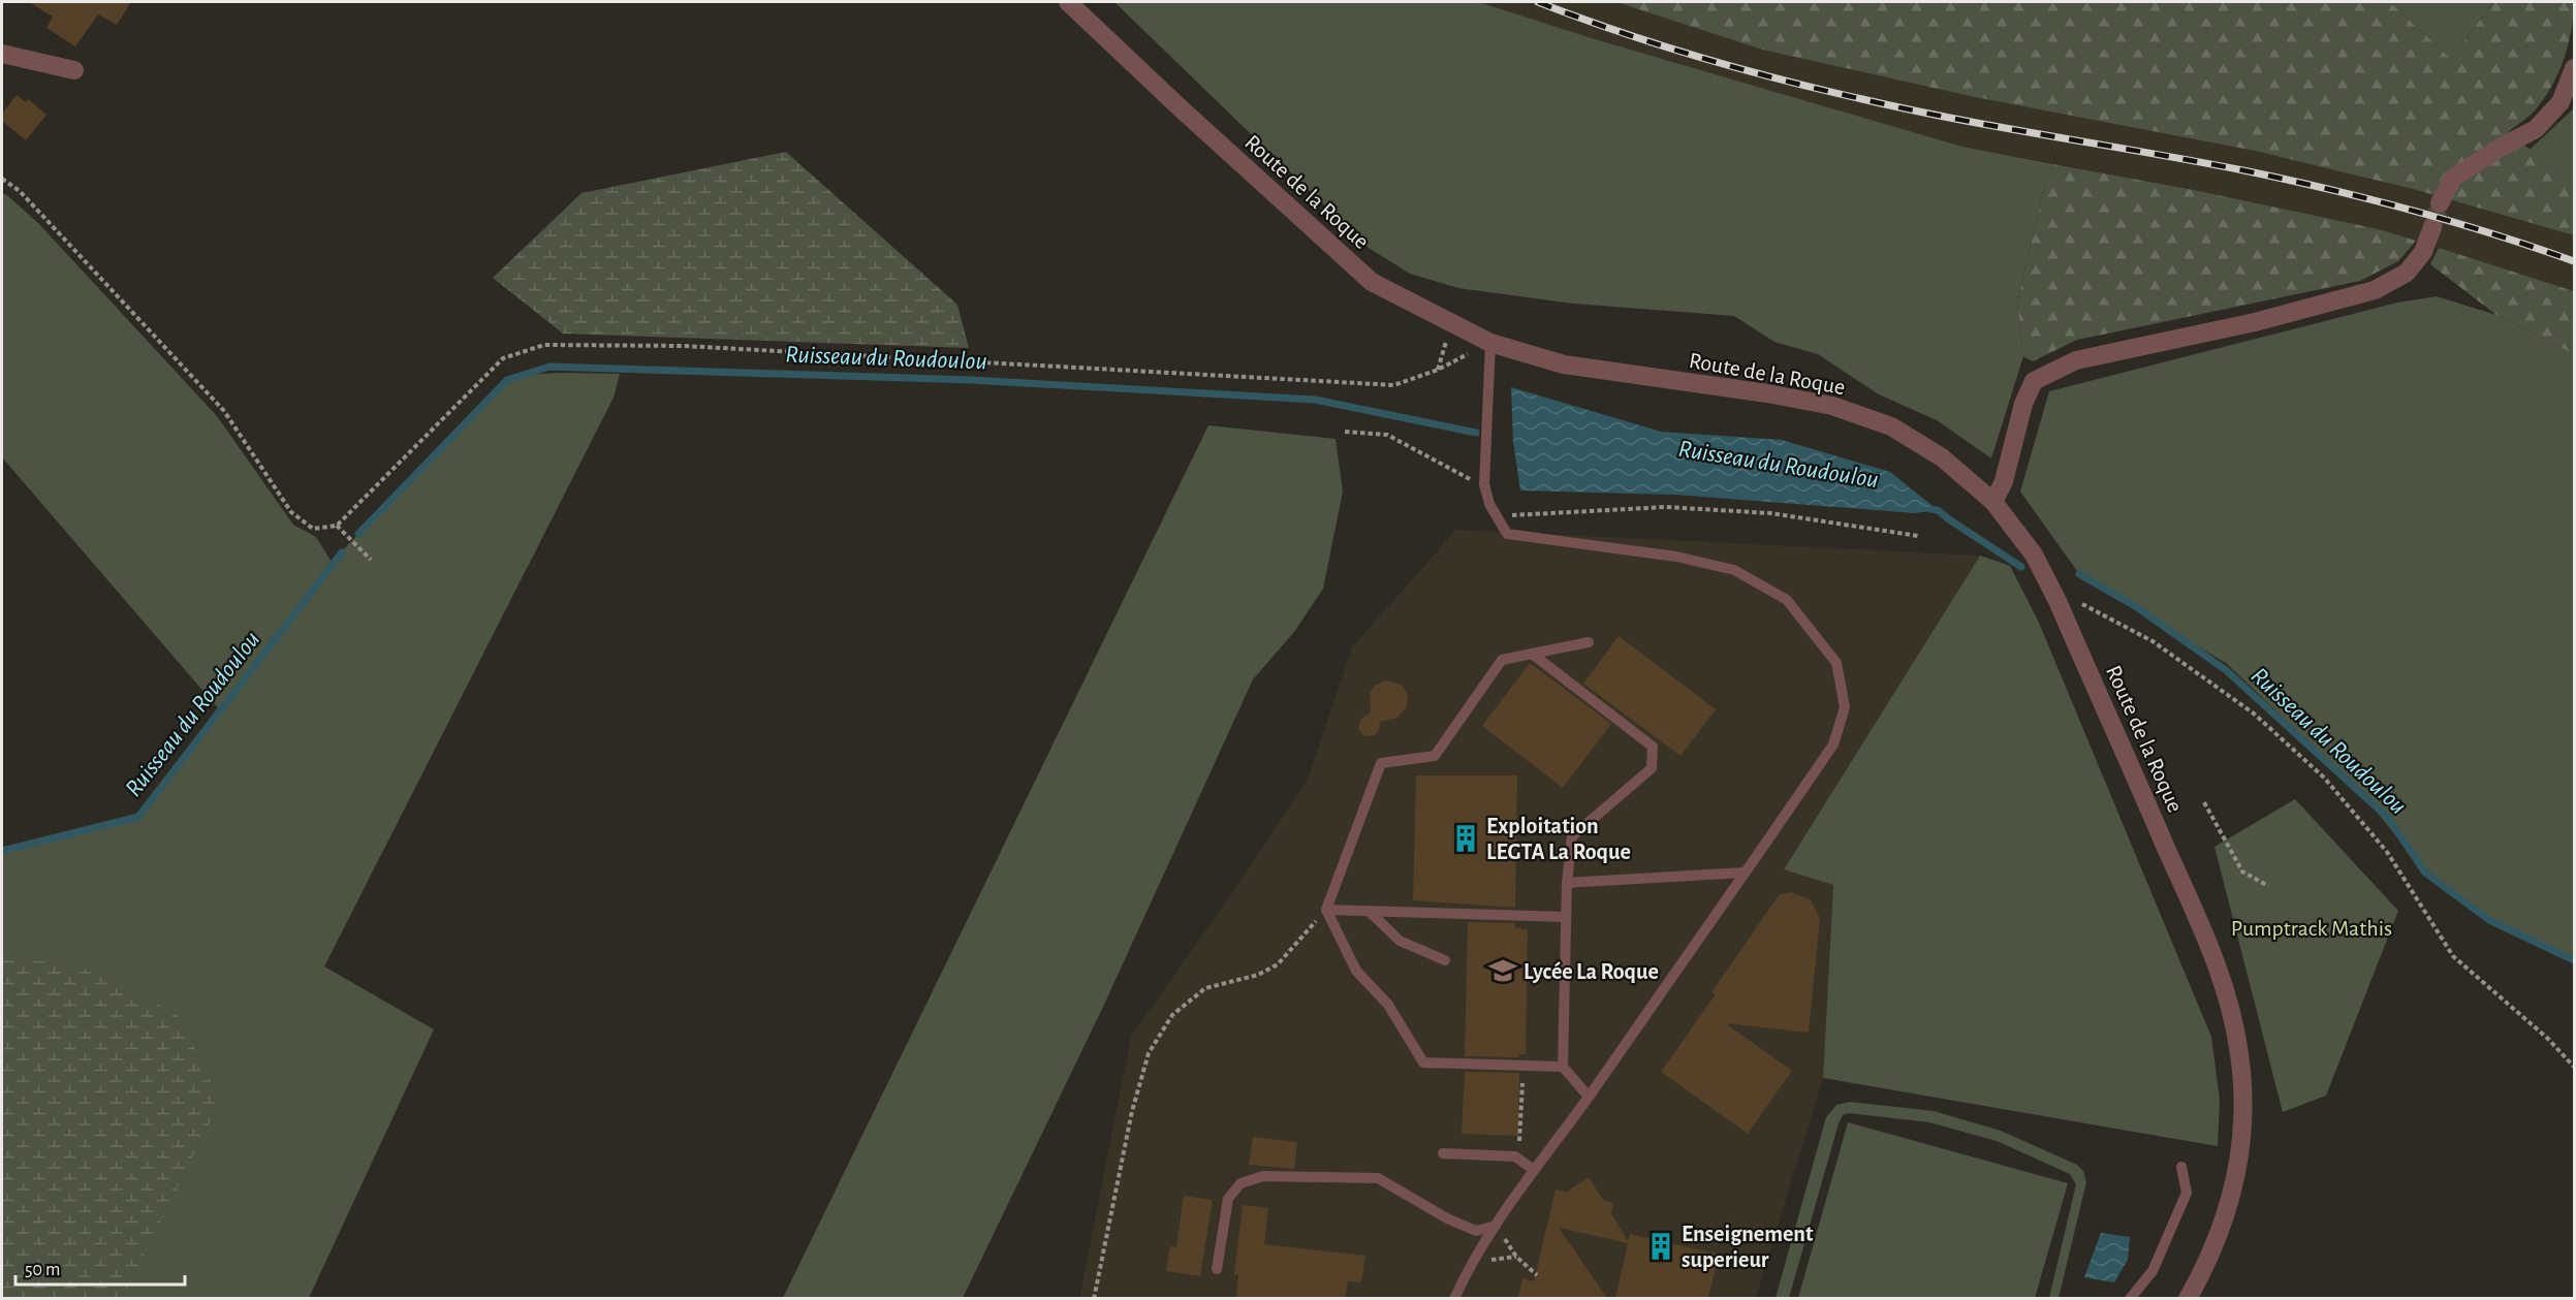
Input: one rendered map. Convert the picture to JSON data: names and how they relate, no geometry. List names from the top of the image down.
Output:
{
  "streets": {
    "street": ["Route de la Roque"]
  },
  "water": ["Ruisseau du Roudoulou"],
  "parks": ["Pumptrack Mathis"],
  "places": {
    "building": ["Exploitation LEGTA La Roque", "Enseignement superieur"],
    "school or university": ["Lycée La Roque"]
  },
  "scale_bar": "50 m"
}
